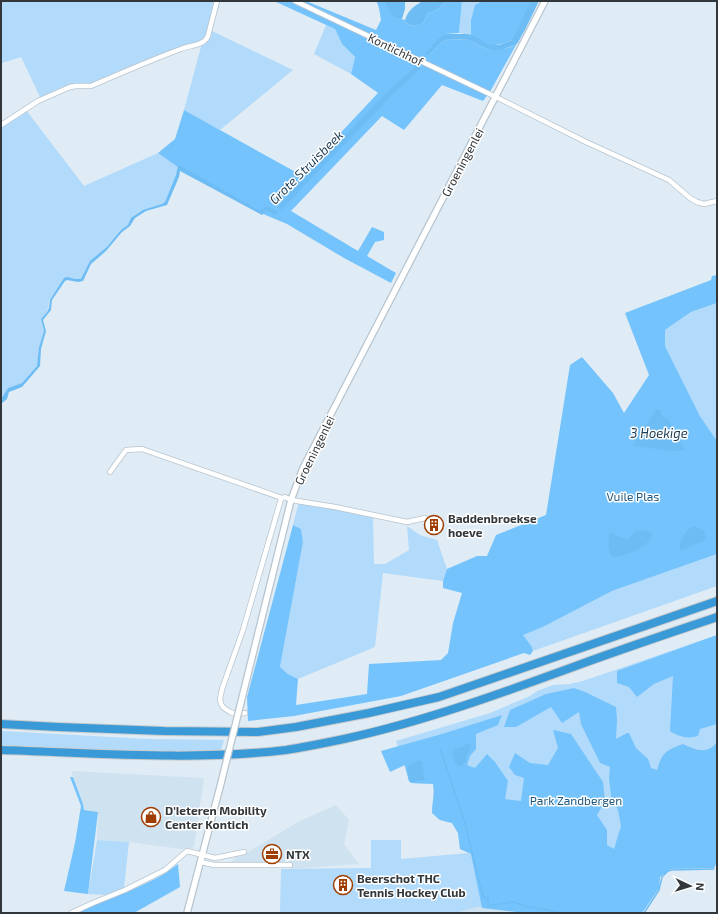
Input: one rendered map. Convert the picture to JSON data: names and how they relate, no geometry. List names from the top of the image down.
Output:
{
  "streets": {
    "street": ["Kontichhof", "Groeningenlei"]
  },
  "crossings": [
    ["Kontichhof", "Groeningenlei"]
  ],
  "water": ["Grote Struisbeek", "3 Hoekige"],
  "parks": ["Vuile Plas", "Park Zandbergen"],
  "places": {
    "building": ["Baddenbroekse hoeve", "Beerschot THC Tennis Hockey Club"],
    "shop": ["D’Ieteren Mobility Center Kontich"],
    "office": ["NTX"]
  },
  "north": "right"
}
